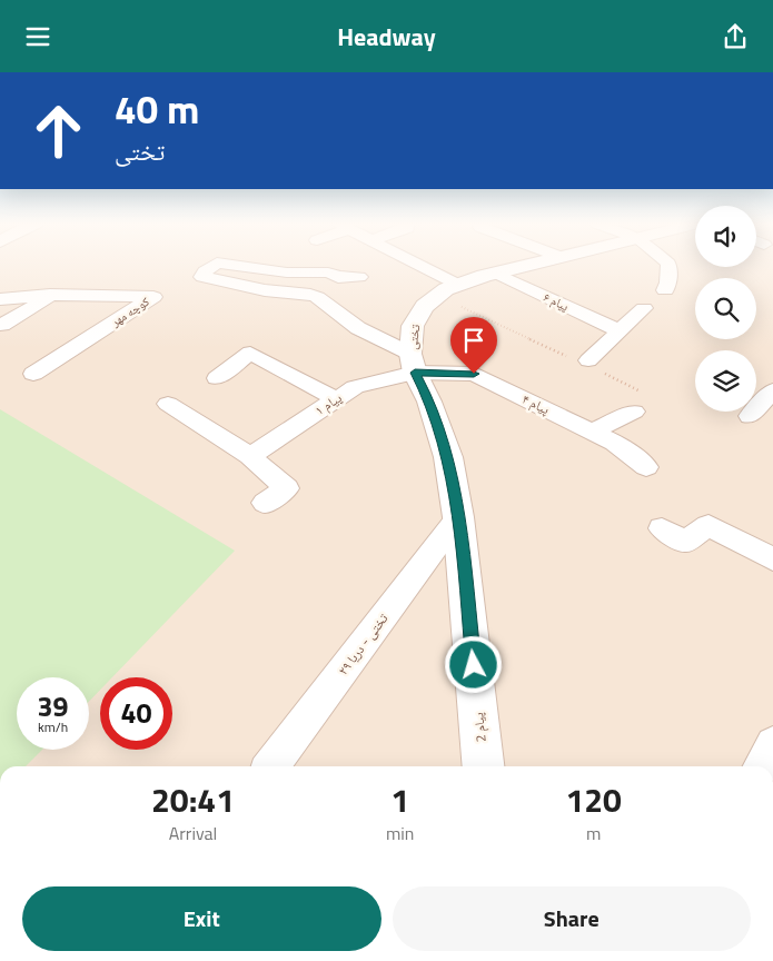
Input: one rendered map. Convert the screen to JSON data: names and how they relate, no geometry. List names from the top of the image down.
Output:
{
  "streets": {
    "street": [
      "پیام ۶",
      "کوچه مهر",
      "تختی",
      "پیام ۱",
      "پیام ۴",
      "تختی - دریا ۲۹",
      "پیام 2"
    ]
  },
  "crossings": [
    ["پیام ۶", "تختی"],
    ["تختی", "پیام ۱"],
    ["تختی", "پیام ۴"],
    ["پیام ۱", "پیام ۴"],
    ["تختی - دریا ۲۹", "پیام 2"]
  ],
  "page": {
    "header": "Headway",
    "turn": ["40 m", "تختی"],
    "speed": "39 km/h",
    "limit": "40",
    "eta": [
      "20:41",
      "Arrival",
      "1",
      "min",
      "120",
      "m"
    ],
    "buttons": ["Exit", "Share"]
  }
}
